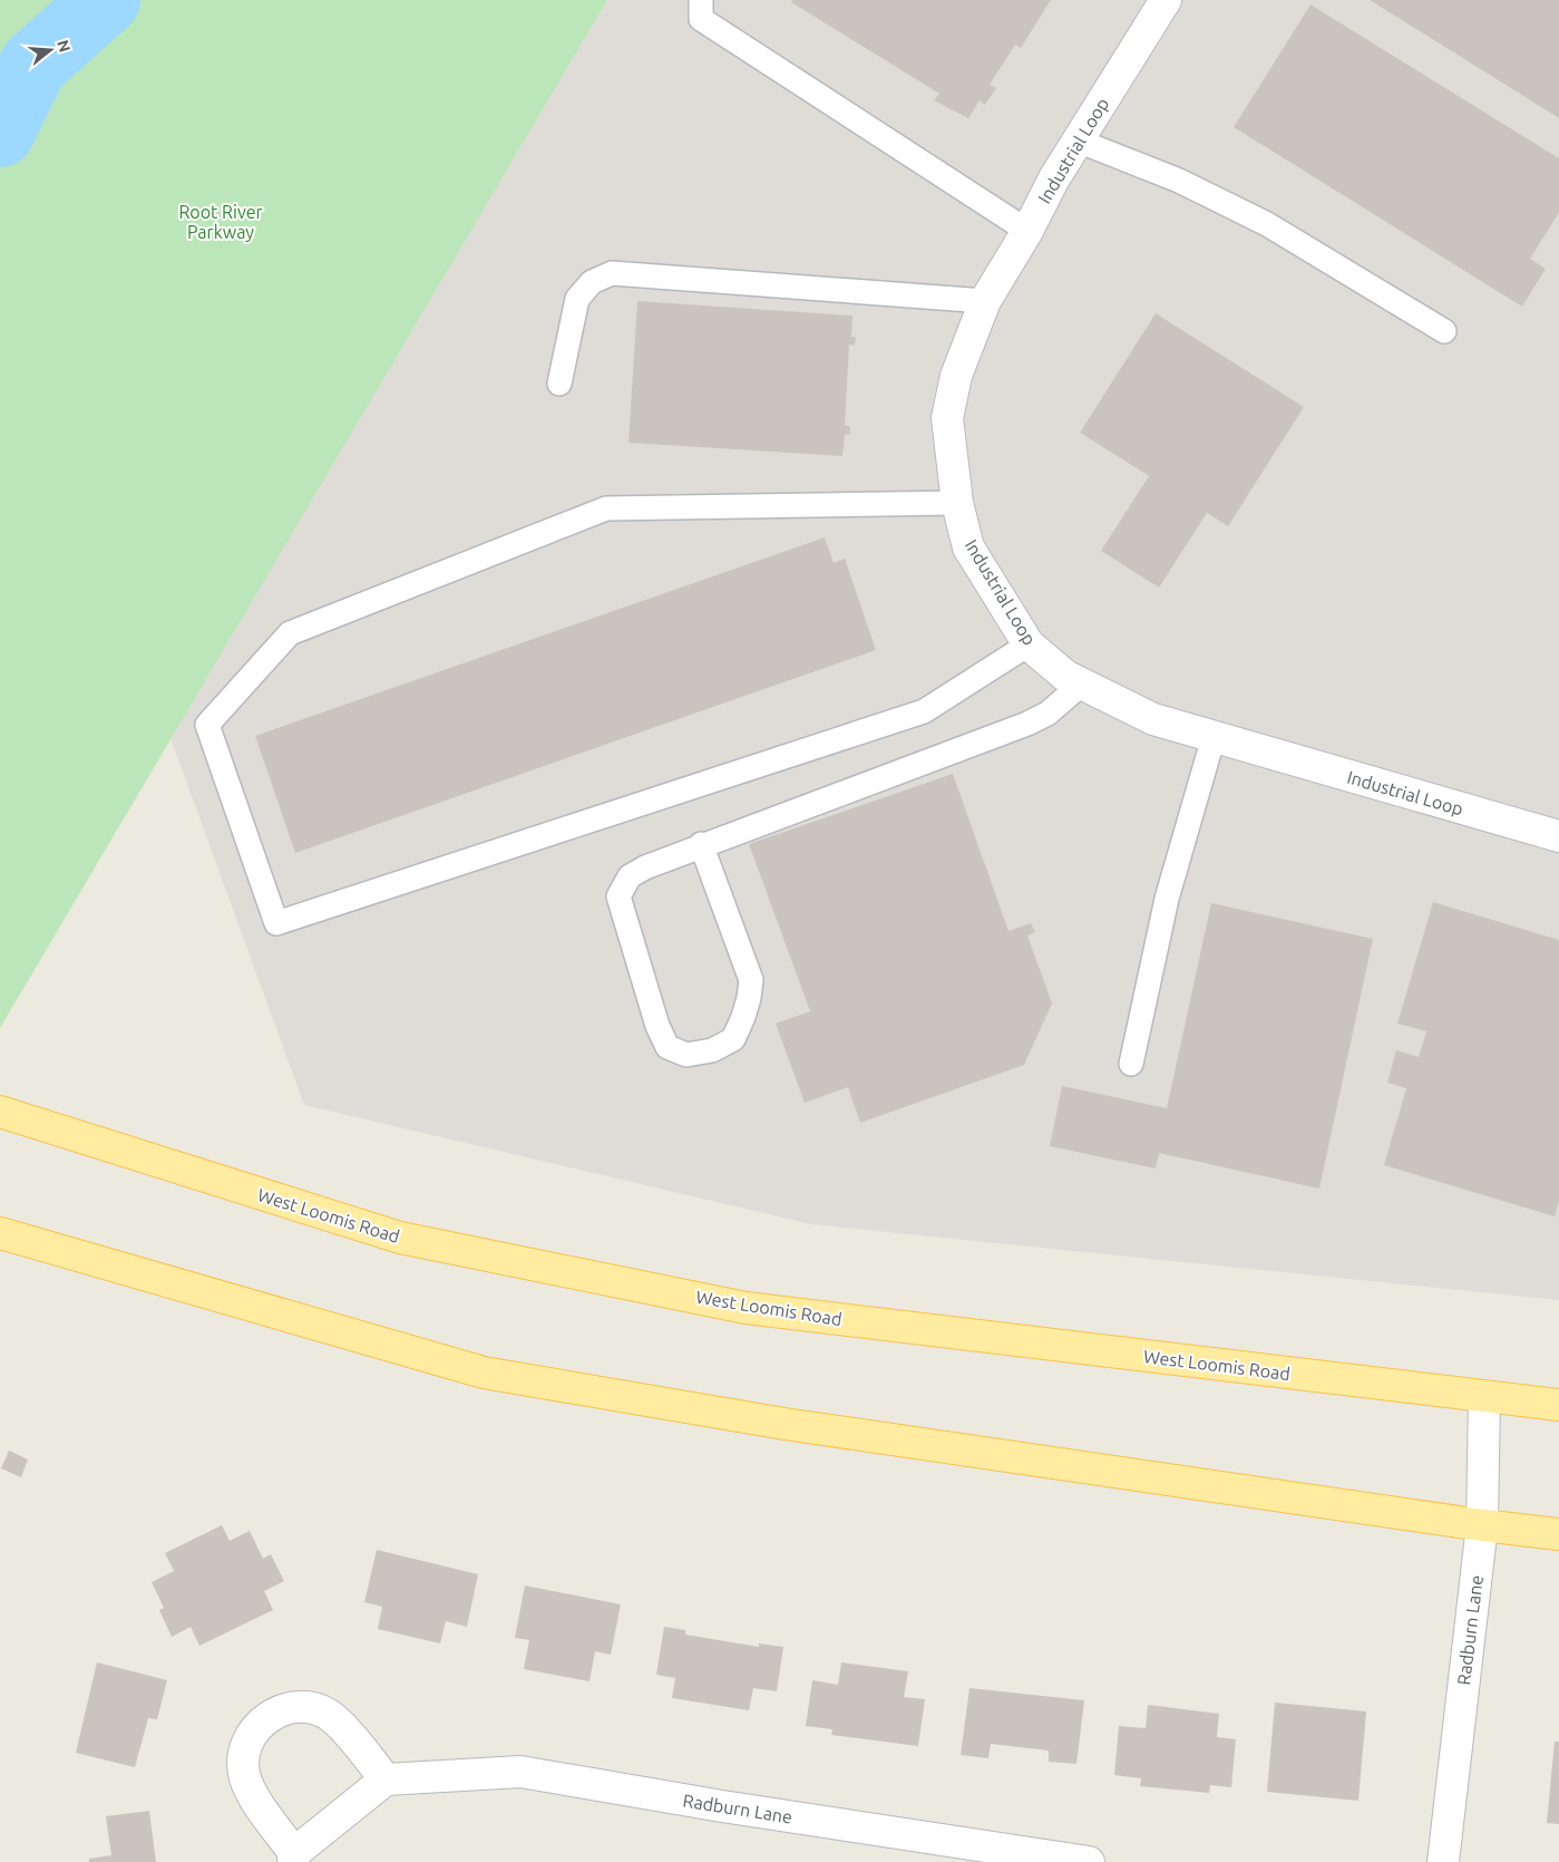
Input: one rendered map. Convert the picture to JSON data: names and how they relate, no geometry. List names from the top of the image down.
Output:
{
  "streets": {
    "main road": ["West Loomis Road"],
    "street": ["Industrial Loop", "Radburn Lane"]
  },
  "crossings": [
    ["West Loomis Road", "Radburn Lane"]
  ],
  "parks": ["Root River Parkway"],
  "north": "right"
}
